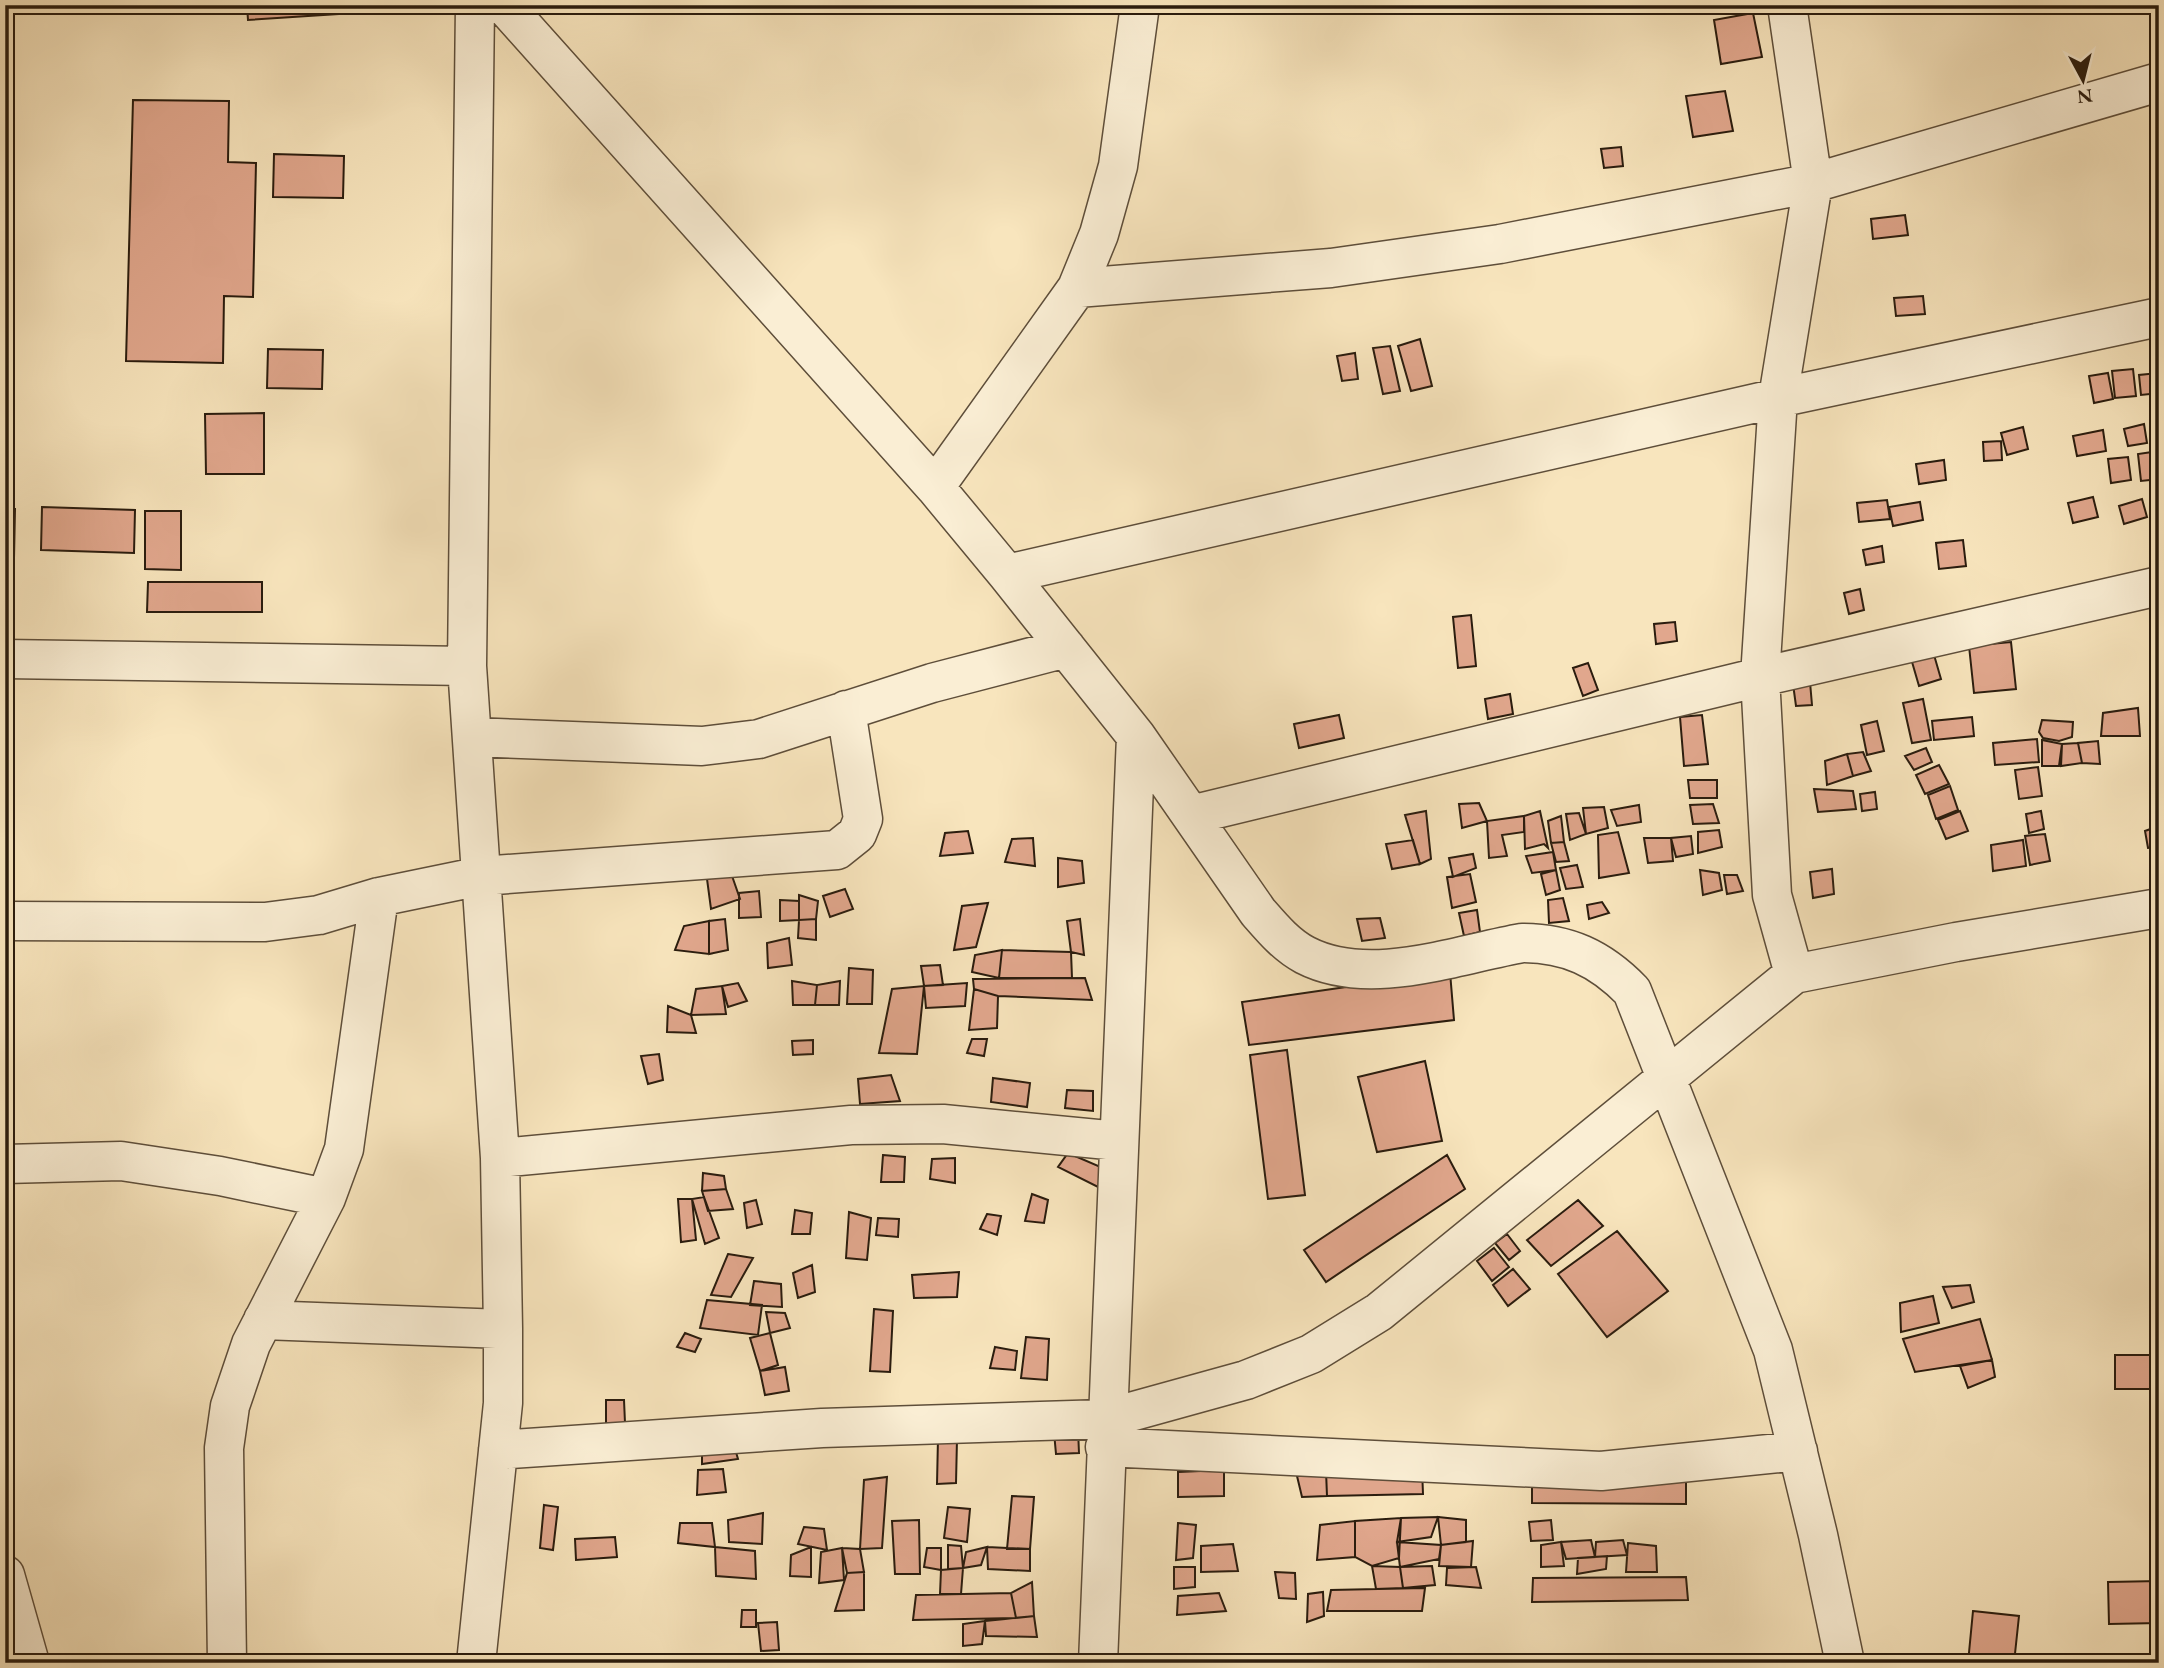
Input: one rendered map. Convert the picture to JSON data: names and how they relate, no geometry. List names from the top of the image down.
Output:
{
  "north": "bottom"
}
